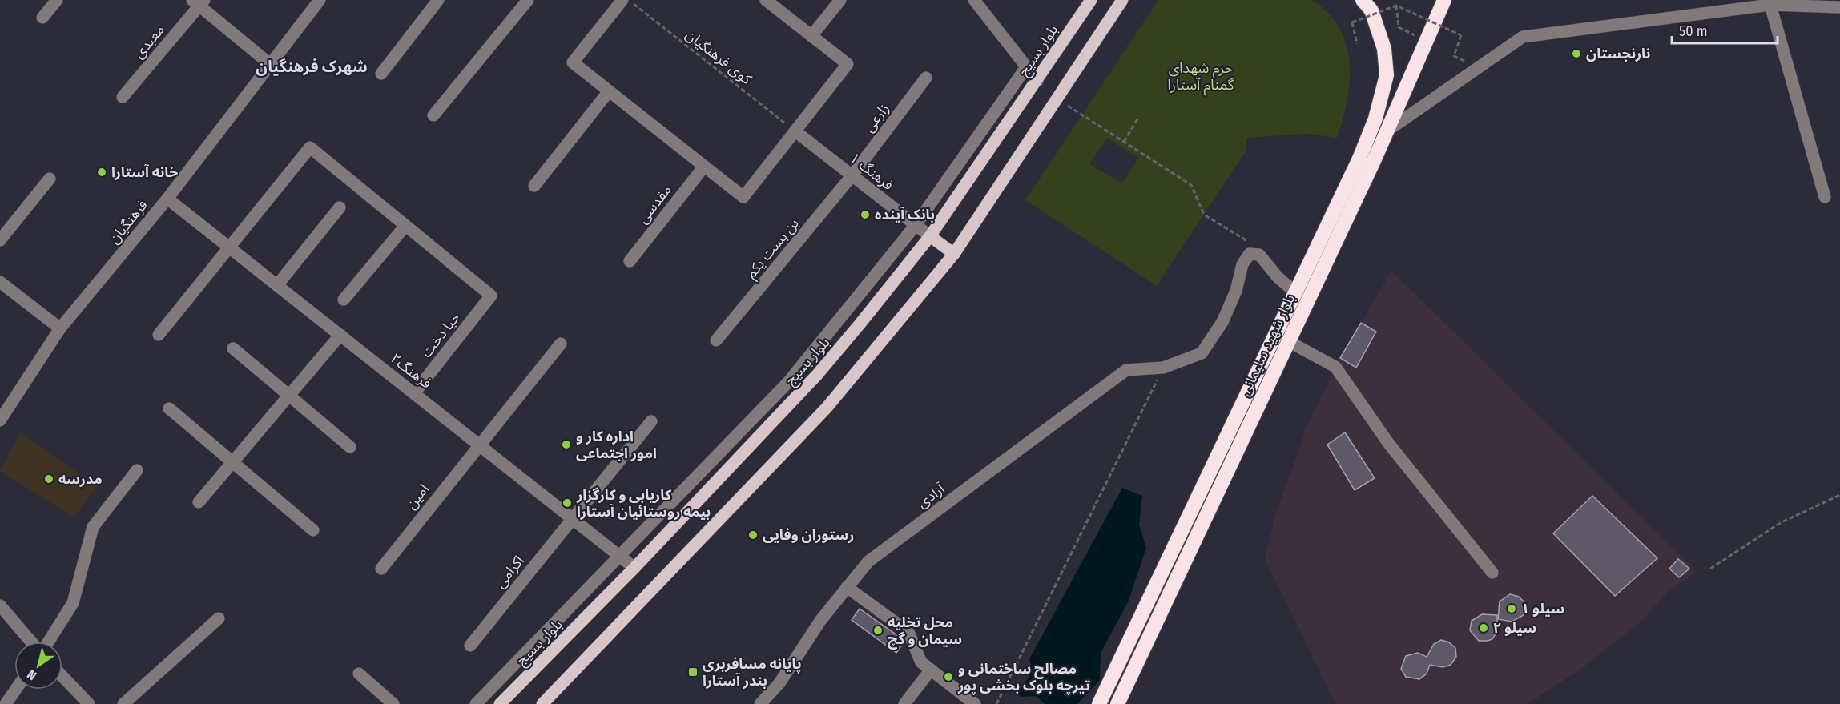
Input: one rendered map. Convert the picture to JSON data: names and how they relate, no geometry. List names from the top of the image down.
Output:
{
  "streets": {
    "highway": ["بلوار شهید سلیمانی"],
    "main road": ["بلوار بسیج"],
    "street": [
      "معبدی",
      "زارعی",
      "فرهنگ ۱",
      "مقدسی",
      "فرهنگیان",
      "بن بست یکم",
      "حیا دخت",
      "فرهنگ۲",
      "آزادی",
      "امین",
      "اکرامی"
    ],
    "path": ["کوی فرهنگیان"]
  },
  "crossings": [
    ["بلوار بسیج", "فرهنگ ۱"],
    ["بلوار بسیج", "فرهنگ۲"],
    ["کوی فرهنگیان", "فرهنگ ۱"],
    ["زارعی", "فرهنگ ۱"],
    ["زارعی", "بن بست یکم"],
    ["فرهنگ ۱", "بن بست یکم"],
    ["فرهنگیان", "فرهنگ۲"],
    ["حیا دخت", "فرهنگ۲"],
    ["فرهنگ۲", "امین"],
    ["فرهنگ۲", "اکرامی"]
  ],
  "districts": ["شهرک فرهنگیان"],
  "parks": ["حرم شهدای گمنام آستارا"],
  "places": {
    "other": [
      "نارنجستان",
      "خانه آستارا",
      "بانک آینده",
      "اداره کار و امور اجتماعی",
      "مدرسه",
      "کاریابی و کارگزار بیمه روستائیان آستارا",
      "رستوران وفایی",
      "سیلو ۱",
      "سیلو ۲",
      "محل تخلیه سیمان و گچ",
      "مصالح ساختمانی و تیرچه بلوک بخشی پور"
    ],
    "transit": ["پایانه مسافربری بندر آستارا"]
  },
  "scale_bar": "50 m",
  "north": "bottom left"
}
